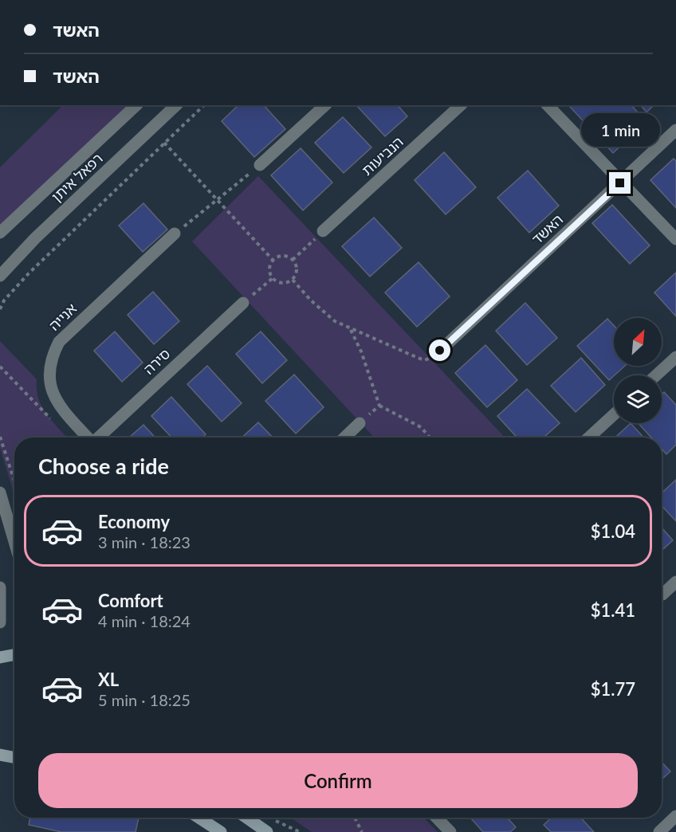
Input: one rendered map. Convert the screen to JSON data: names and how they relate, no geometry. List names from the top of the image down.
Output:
{
  "streets": {
    "street": [
      "הנביעות",
      "רפאל איתן",
      "האשד",
      "אנייה",
      "סירה"
    ]
  },
  "north": "top right",
  "page": {
    "banner": ["האשד", "האשד"],
    "bubble": "1 min",
    "heading": "Choose a ride",
    "list": [
      {
        "name": "Economy",
        "note": "3 min · 18:23",
        "value": "$1.04"
      },
      {
        "name": "Comfort",
        "note": "4 min · 18:24",
        "value": "$1.41"
      },
      {
        "name": "XL",
        "note": "5 min · 18:25",
        "value": "$1.77"
      }
    ],
    "buttons": "Confirm"
  }
}
